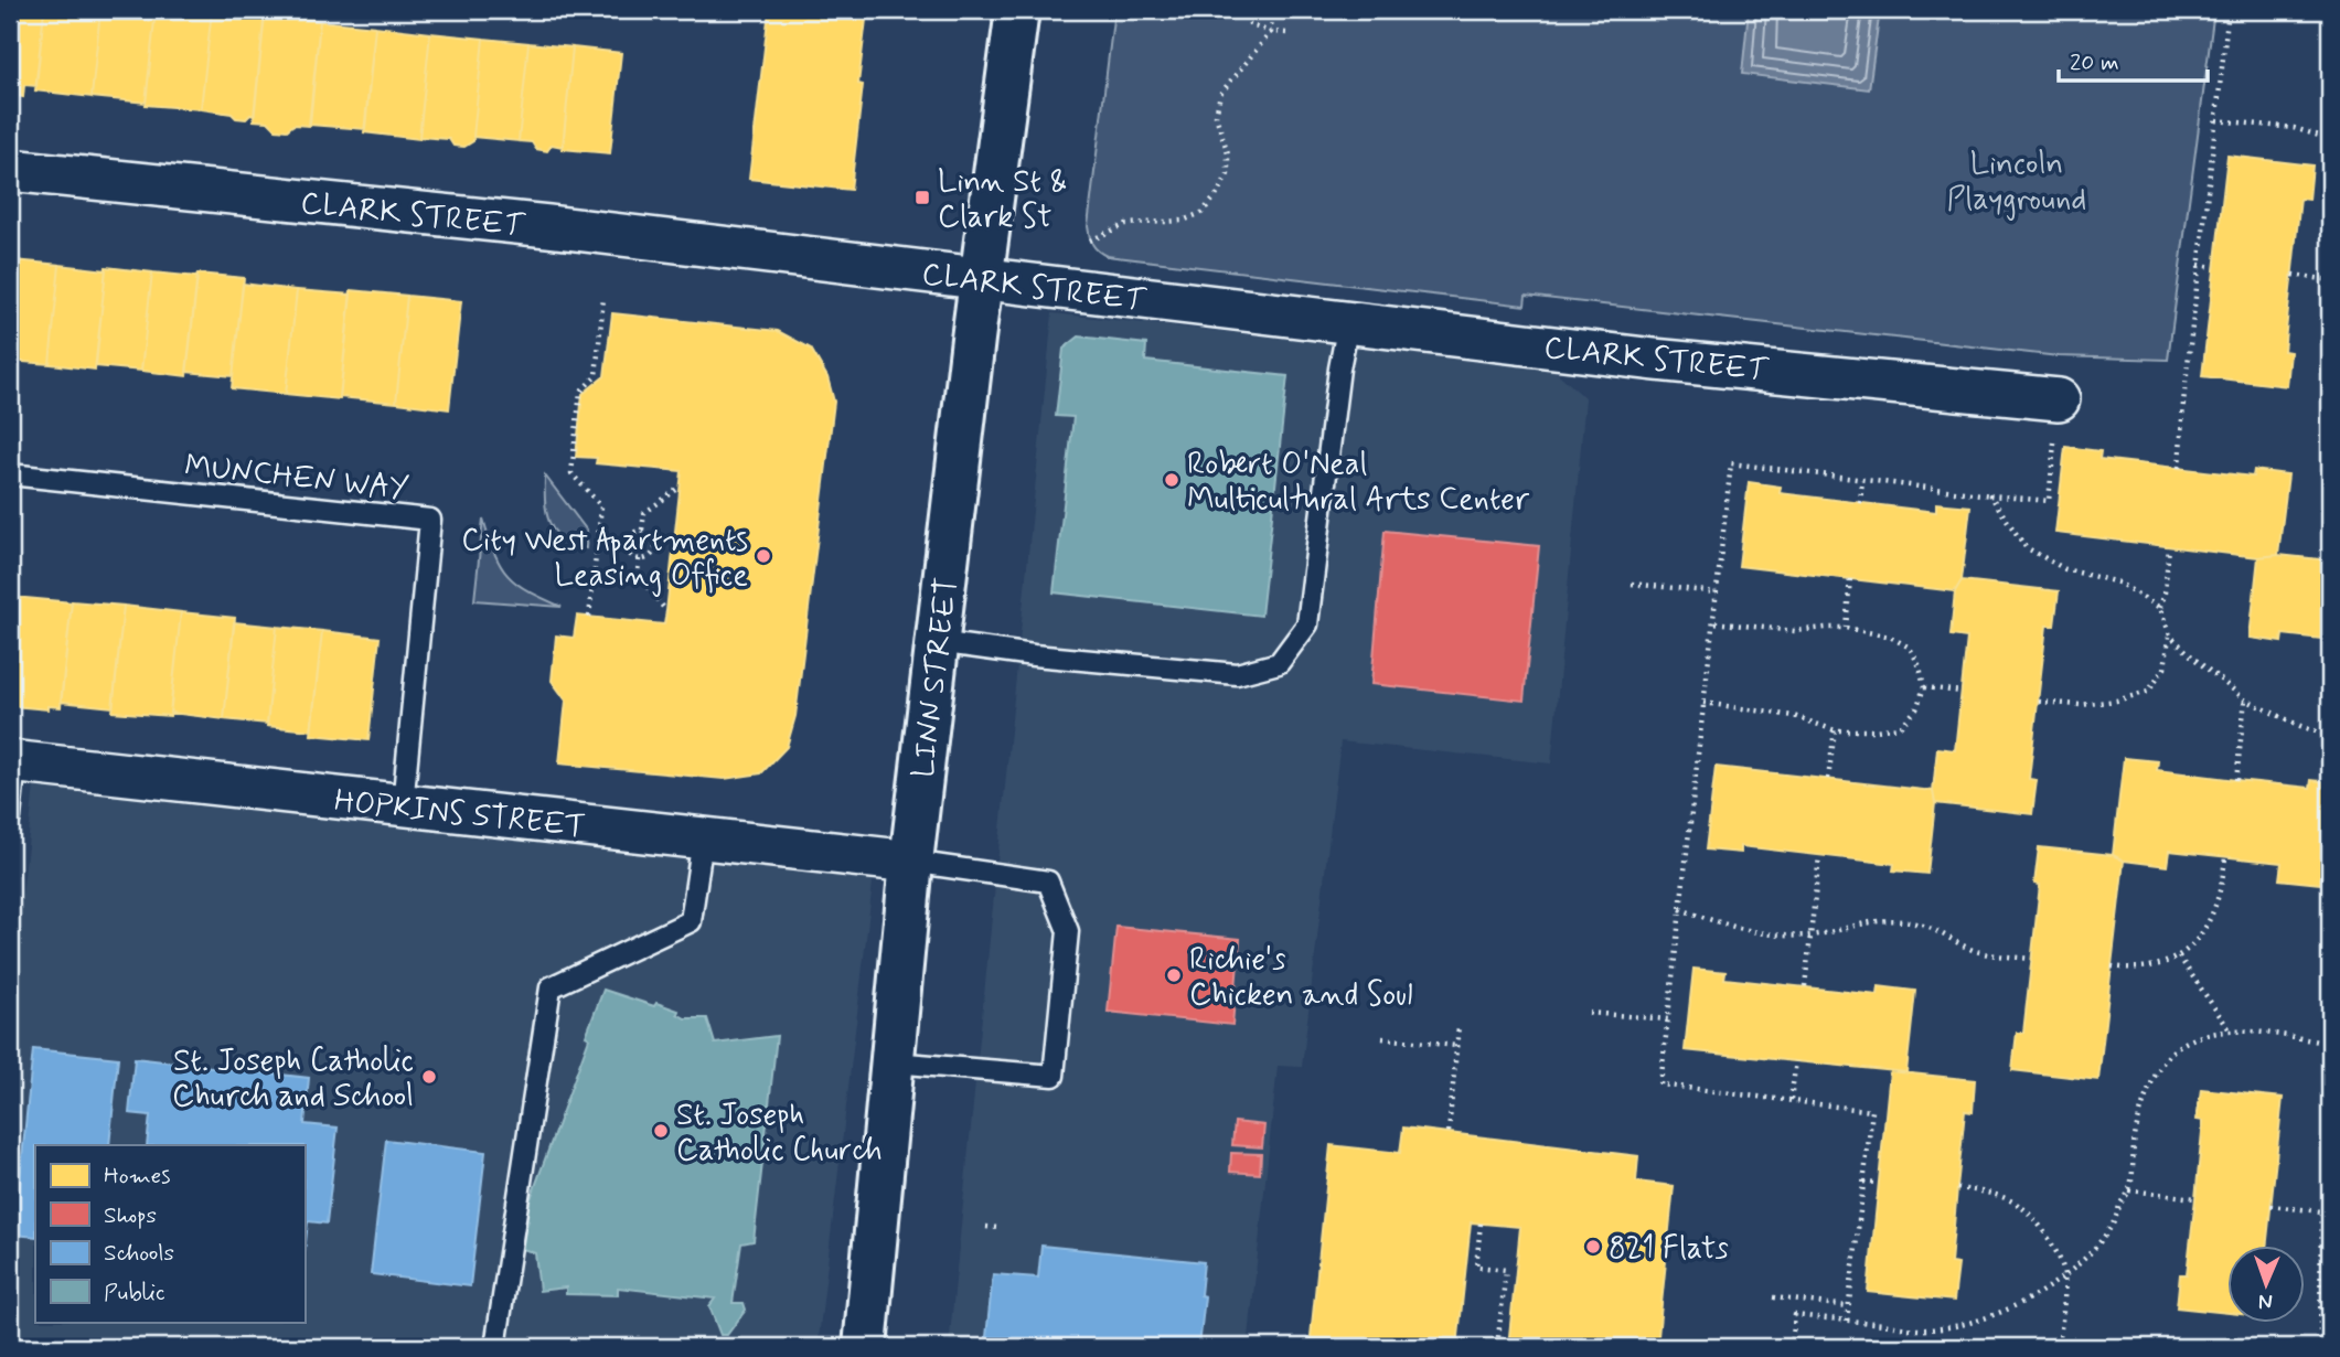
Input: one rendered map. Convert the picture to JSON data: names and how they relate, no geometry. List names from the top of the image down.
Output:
{
  "streets": {
    "street": ["CLARK STREET", "LINN STREET", "HOPKINS STREET"],
    "lane": ["MUNCHEN WAY"]
  },
  "crossings": [
    ["CLARK STREET", "LINN STREET"],
    ["MUNCHEN WAY", "HOPKINS STREET"],
    ["LINN STREET", "HOPKINS STREET"]
  ],
  "parks": ["Lincoln Playground"],
  "places": {
    "transit": ["Linn St & Clark St"],
    "other": [
      "Robert O'Neal Multicultural Arts Center",
      "City West Apartments Leasing Office",
      "Richie's Chicken and Soul",
      "St. Joseph Catholic Church and School",
      "St. Joseph Catholic Church",
      "821 Flats"
    ]
  },
  "legend": [
    "Homes",
    "Shops",
    "Schools",
    "Public"
  ],
  "scale_bar": "20 m",
  "north": "bottom"
}
